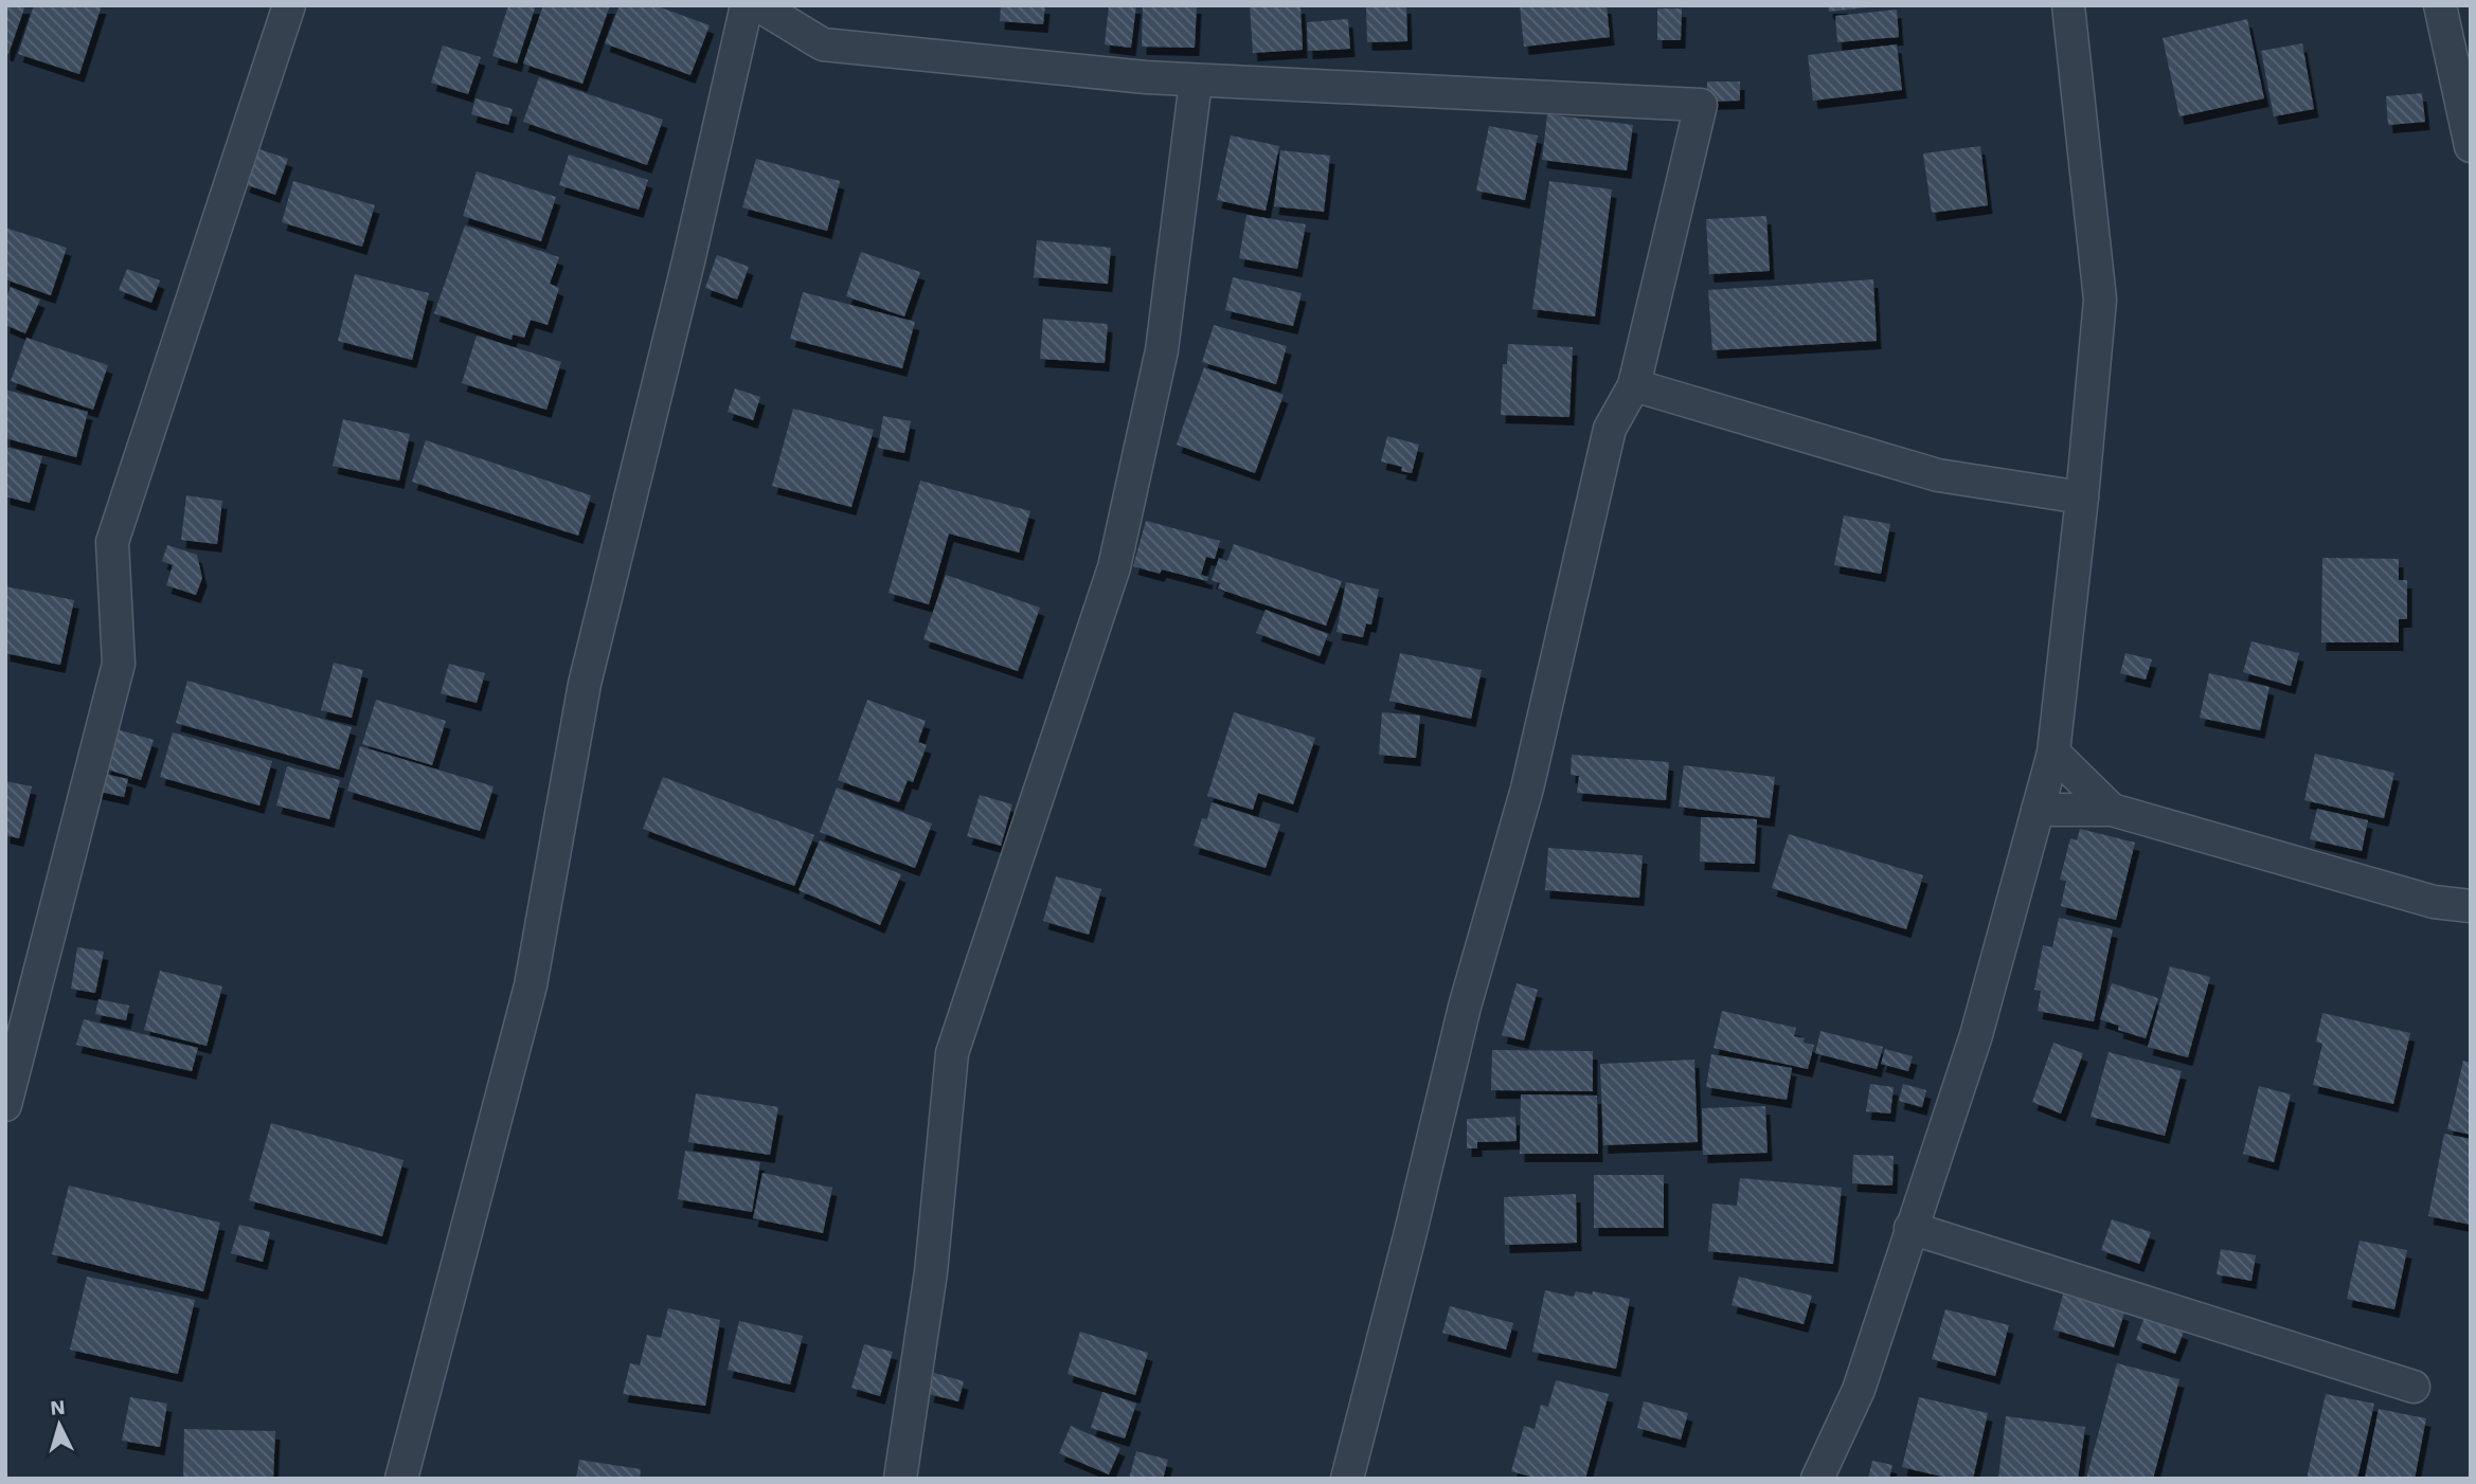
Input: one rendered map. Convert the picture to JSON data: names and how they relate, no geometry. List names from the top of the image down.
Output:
{
  "north": "top"
}
